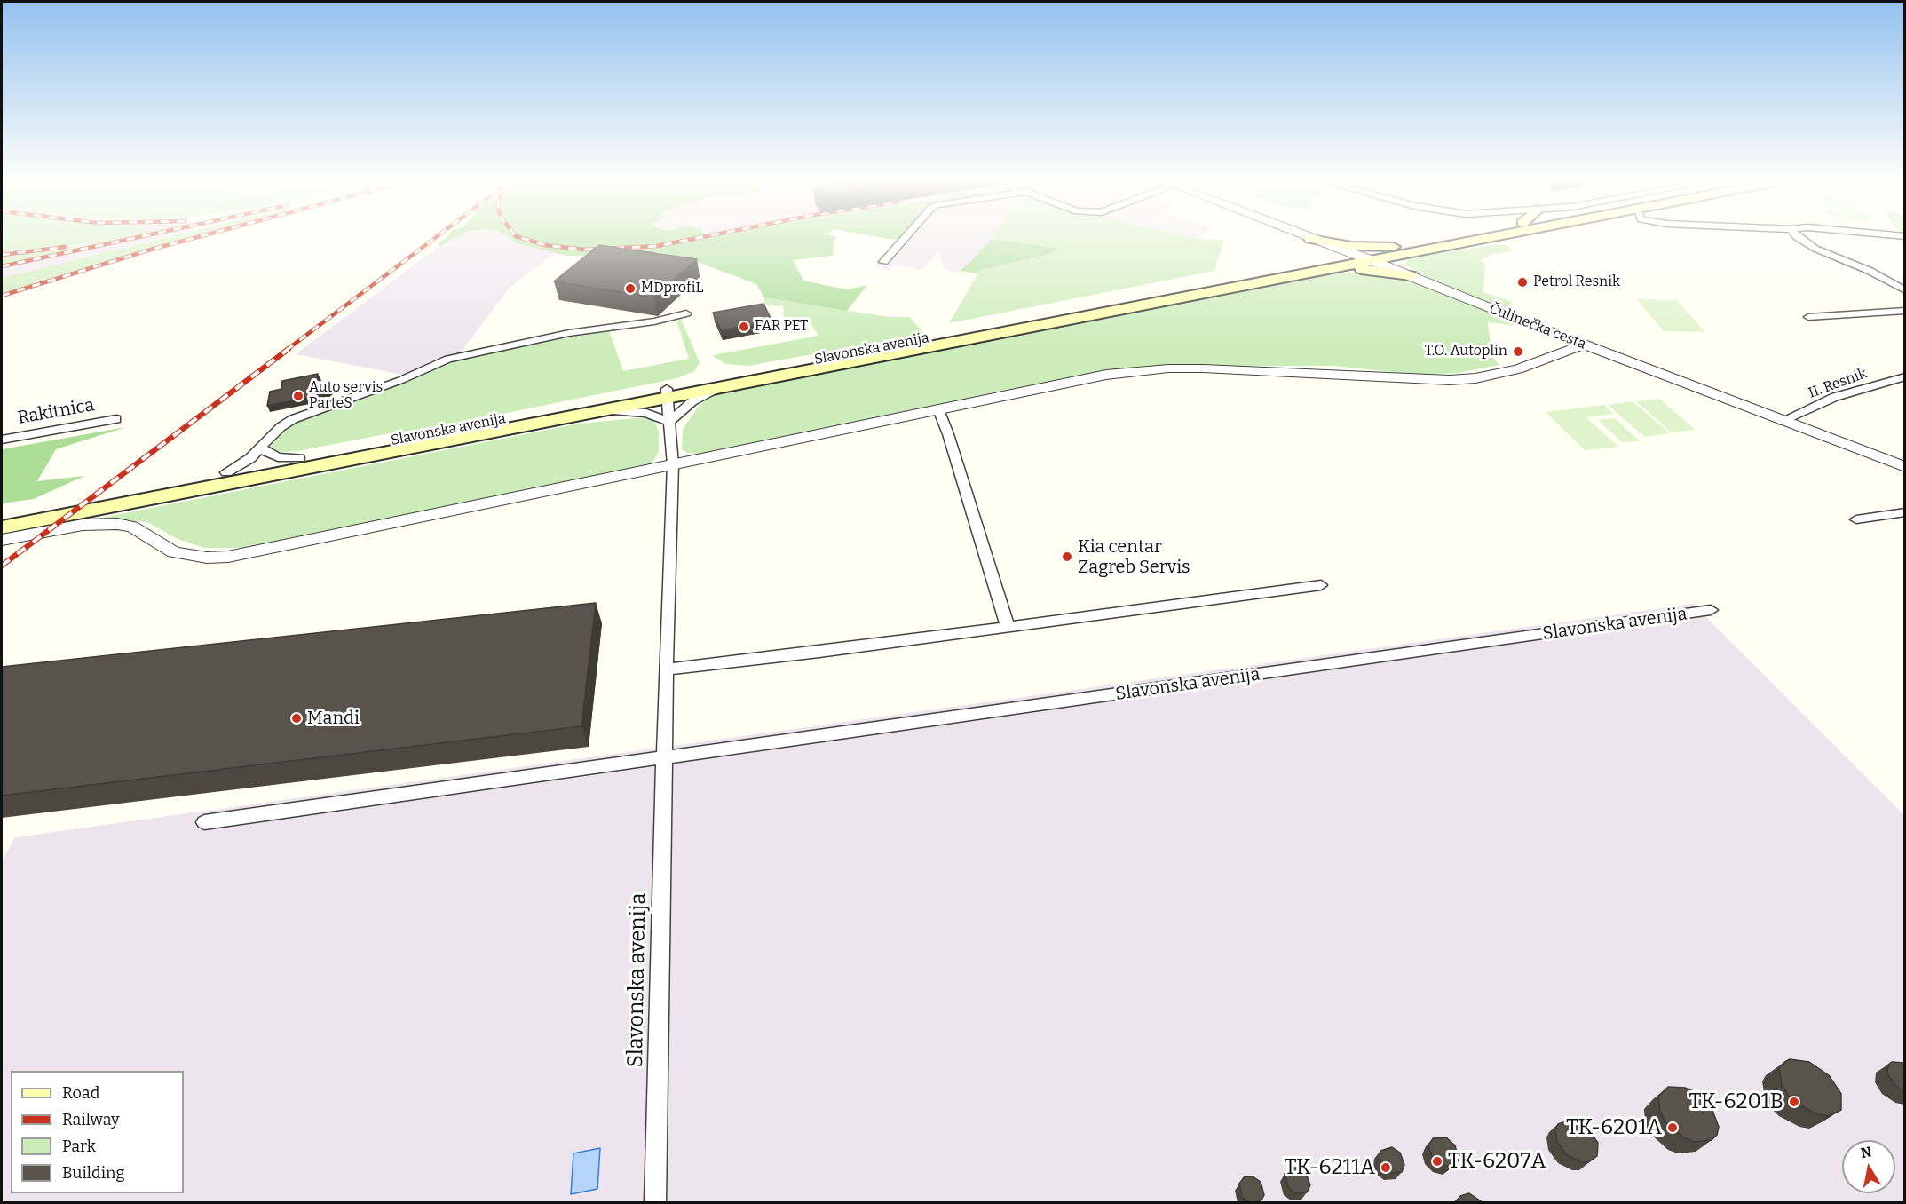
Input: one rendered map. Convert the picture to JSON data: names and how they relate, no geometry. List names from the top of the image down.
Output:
{
  "streets": {
    "main road": ["Slavonska avenija"],
    "street": ["Čulinečka cesta", "II. Resnik", "Rakitnica"]
  },
  "crossings": [
    ["Čulinečka cesta", "Slavonska avenija"],
    ["Čulinečka cesta", "II. Resnik"]
  ],
  "places": [
    "Petrol Resnik",
    "MDprofiL",
    "FAR PET",
    "T.O. Autoplin",
    "Auto servis ParteS",
    "Kia centar Zagreb Servis",
    "Mandi",
    "TK-6201B",
    "TK-6201A",
    "TK-6207A",
    "TK-6211A"
  ],
  "legend": [
    "Road",
    "Railway",
    "Park",
    "Building"
  ],
  "north": "top"
}
